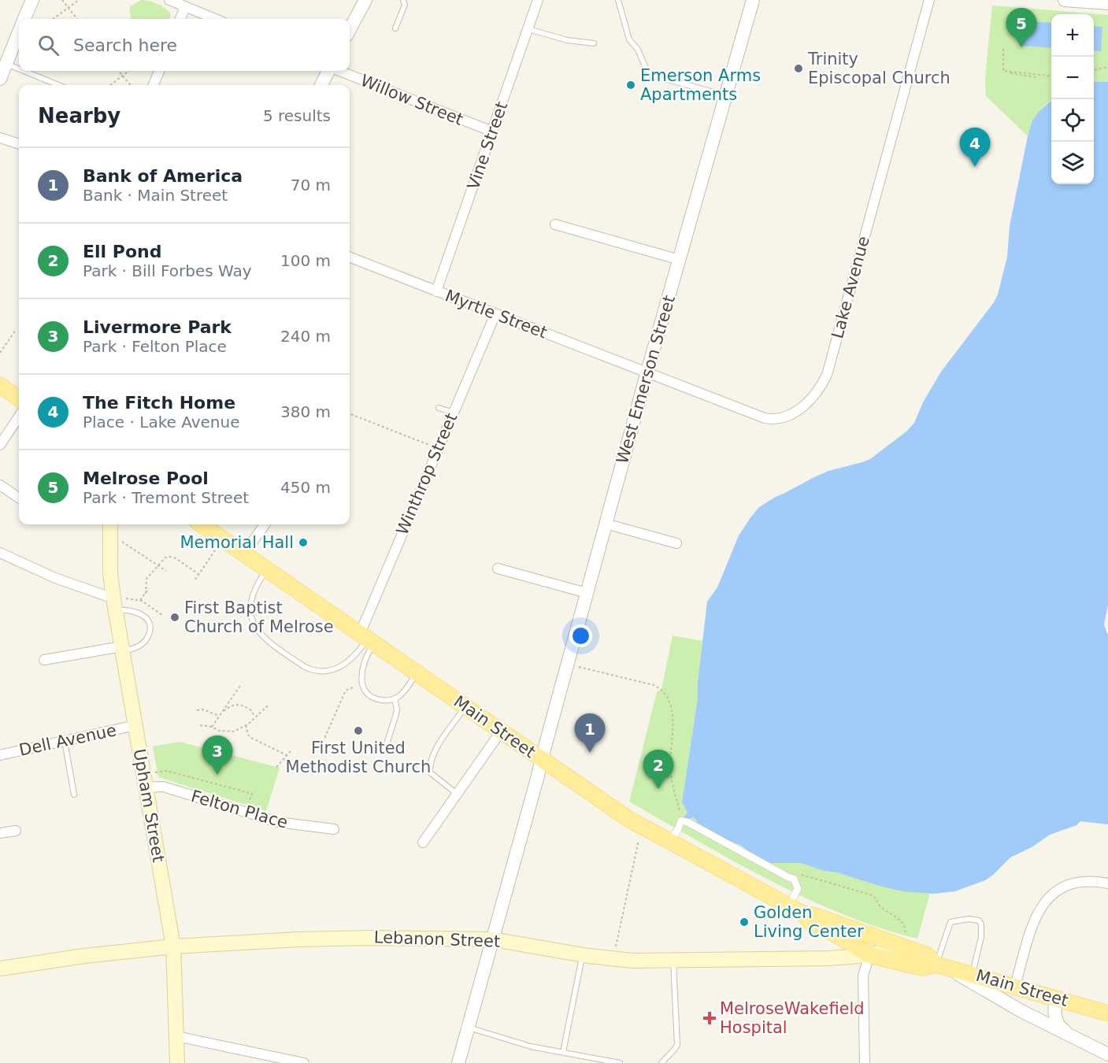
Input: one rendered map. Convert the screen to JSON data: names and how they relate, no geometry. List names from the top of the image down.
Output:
{
  "streets": {
    "main road": ["Main Street", "Upham Street", "Lebanon Street"],
    "street": [
      "Willow Street",
      "Vine Street",
      "Lake Avenue",
      "Myrtle Street",
      "West Emerson Street",
      "Winthrop Street",
      "Dell Avenue",
      "Felton Place"
    ]
  },
  "crossings": [
    ["Willow Street", "Vine Street"],
    ["Vine Street", "Myrtle Street"],
    ["Lake Avenue", "Myrtle Street"],
    ["Lake Avenue", "West Emerson Street"],
    ["Myrtle Street", "West Emerson Street"],
    ["Myrtle Street", "Winthrop Street"],
    ["West Emerson Street", "Main Street"],
    ["West Emerson Street", "Lebanon Street"],
    ["Winthrop Street", "Main Street"],
    ["Main Street", "Lebanon Street"],
    ["Dell Avenue", "Upham Street"],
    ["Upham Street", "Felton Place"],
    ["Upham Street", "Lebanon Street"]
  ],
  "places": {
    "other": [
      "Trinity Episcopal Church",
      "Emerson Arms Apartments",
      "Memorial Hall",
      "First Baptist Church of Melrose",
      "First United Methodist Church",
      "Golden Living Center"
    ],
    "health": ["MelroseWakefield Hospital"]
  },
  "page": {
    "pins": [
      "5",
      "4",
      "1",
      "3",
      "2"
    ],
    "map_buttons": ["+", "−"],
    "search": "Search here",
    "heading": ["Nearby", "5 results"],
    "list": [
      {
        "mark": "1",
        "name": "Bank of America",
        "note": "Bank · Main Street",
        "value": "70 m"
      },
      {
        "mark": "2",
        "name": "Ell Pond",
        "note": "Park · Bill Forbes Way",
        "value": "100 m"
      },
      {
        "mark": "3",
        "name": "Livermore Park",
        "note": "Park · Felton Place",
        "value": "240 m"
      },
      {
        "mark": "4",
        "name": "The Fitch Home",
        "note": "Place · Lake Avenue",
        "value": "380 m"
      },
      {
        "mark": "5",
        "name": "Melrose Pool",
        "note": "Park · Tremont Street",
        "value": "450 m"
      }
    ]
  }
}
